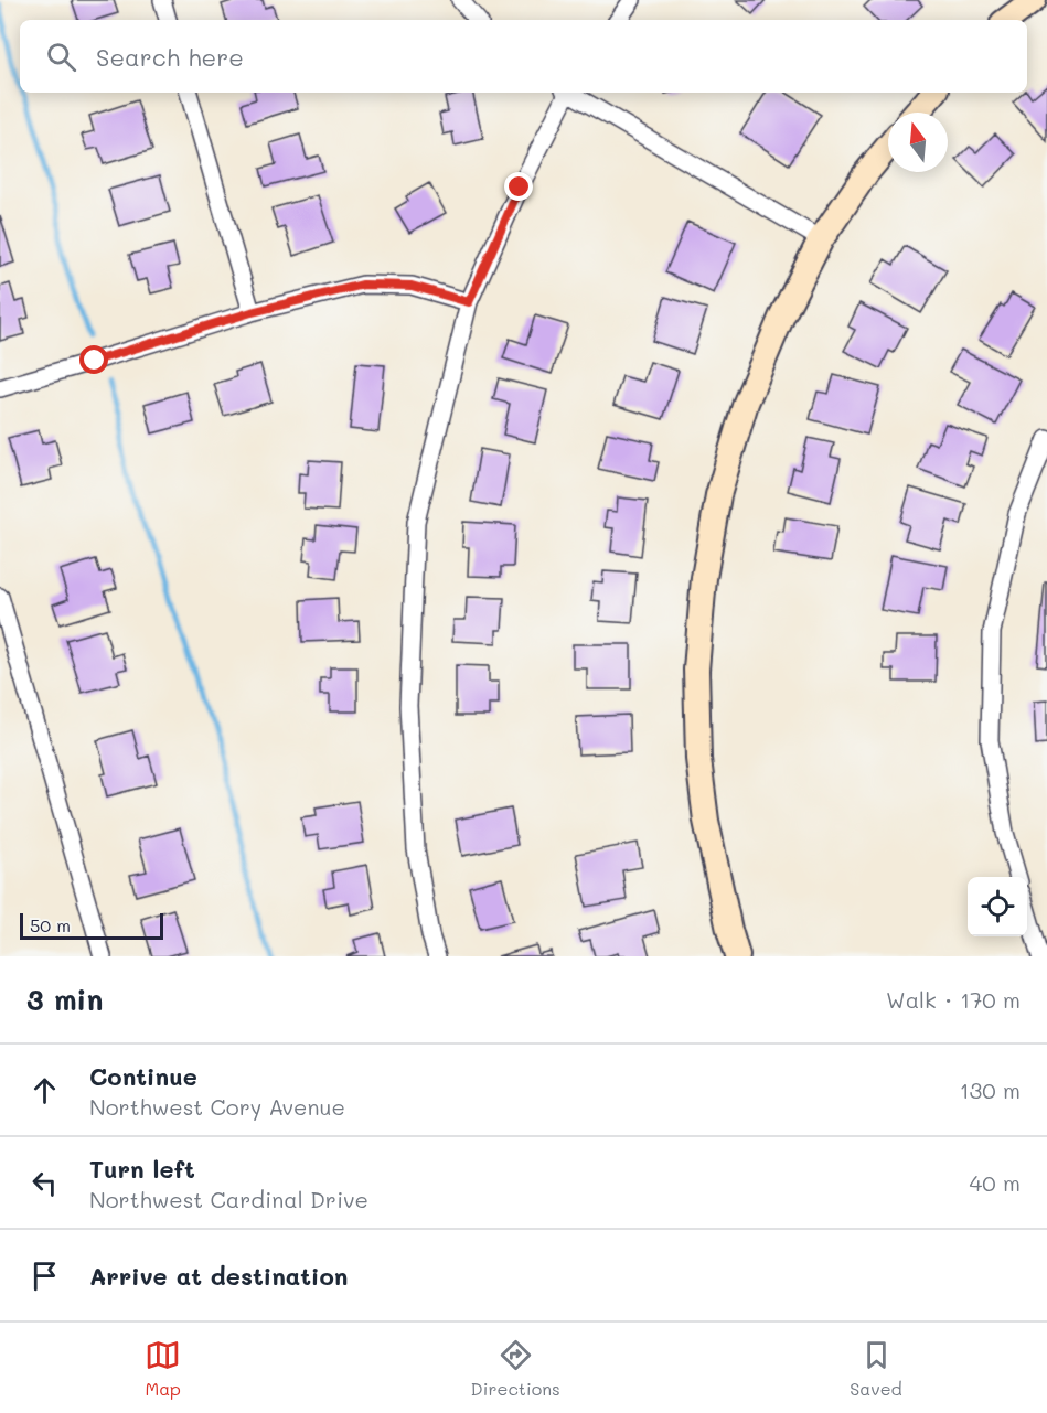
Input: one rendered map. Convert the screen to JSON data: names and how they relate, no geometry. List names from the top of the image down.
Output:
{
  "scale_bar": "50 m",
  "north": "top",
  "page": {
    "search": "Search here",
    "scale": "50 m",
    "heading": ["3 min", "Walk · 170 m"],
    "list": [
      ["Continue", "Northwest Cory Avenue", "130 m"],
      ["Turn left", "Northwest Cardinal Drive", "40 m"],
      "Arrive at destination"
    ],
    "nav": ["Map", "Directions", "Saved"]
  }
}
